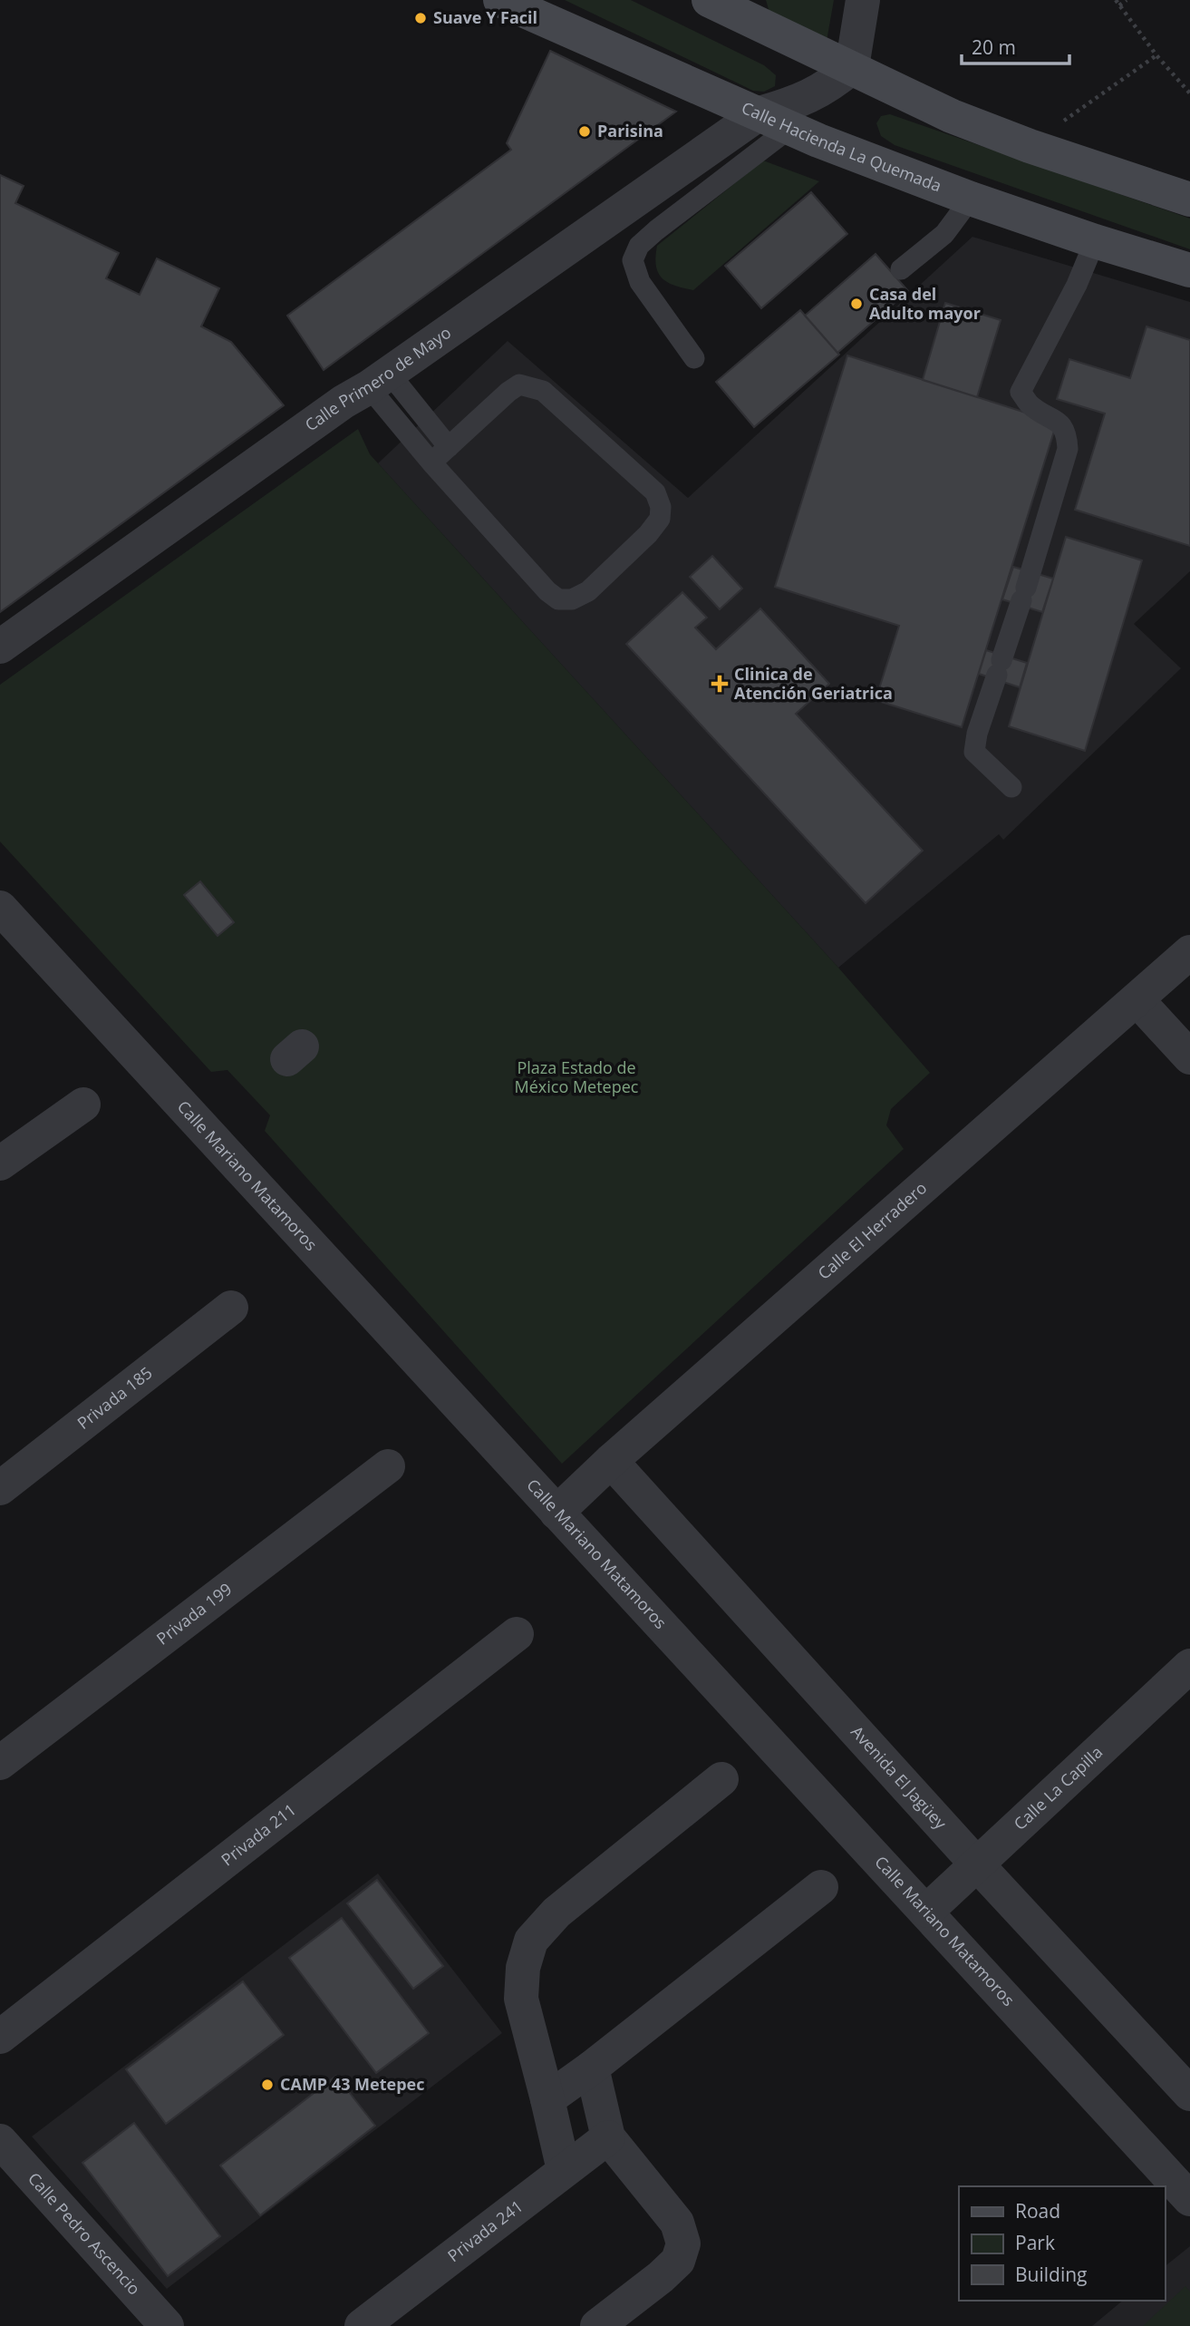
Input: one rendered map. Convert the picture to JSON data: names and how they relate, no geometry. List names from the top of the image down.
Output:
{
  "streets": {
    "street": [
      "Calle Hacienda La Quemada",
      "Calle Primero de Mayo",
      "Calle Mariano Matamoros",
      "Calle El Herradero",
      "Privada 185",
      "Privada 199",
      "Avenida El Jagüey",
      "Calle La Capilla",
      "Privada 211",
      "Privada 241",
      "Calle Pedro Ascencio"
    ]
  },
  "crossings": [
    ["Calle Hacienda La Quemada", "Calle Primero de Mayo"],
    ["Calle Mariano Matamoros", "Calle El Herradero"],
    ["Calle Mariano Matamoros", "Calle La Capilla"],
    ["Calle El Herradero", "Avenida El Jagüey"],
    ["Avenida El Jagüey", "Calle La Capilla"]
  ],
  "parks": ["Plaza Estado de México Metepec"],
  "places": {
    "other": [
      "Suave Y Facil",
      "Parisina",
      "Casa del Adulto mayor",
      "CAMP 43 Metepec"
    ],
    "health": ["Clinica de Atención Geriatrica"]
  },
  "legend": ["Road", "Park", "Building"],
  "scale_bar": "20 m"
}
